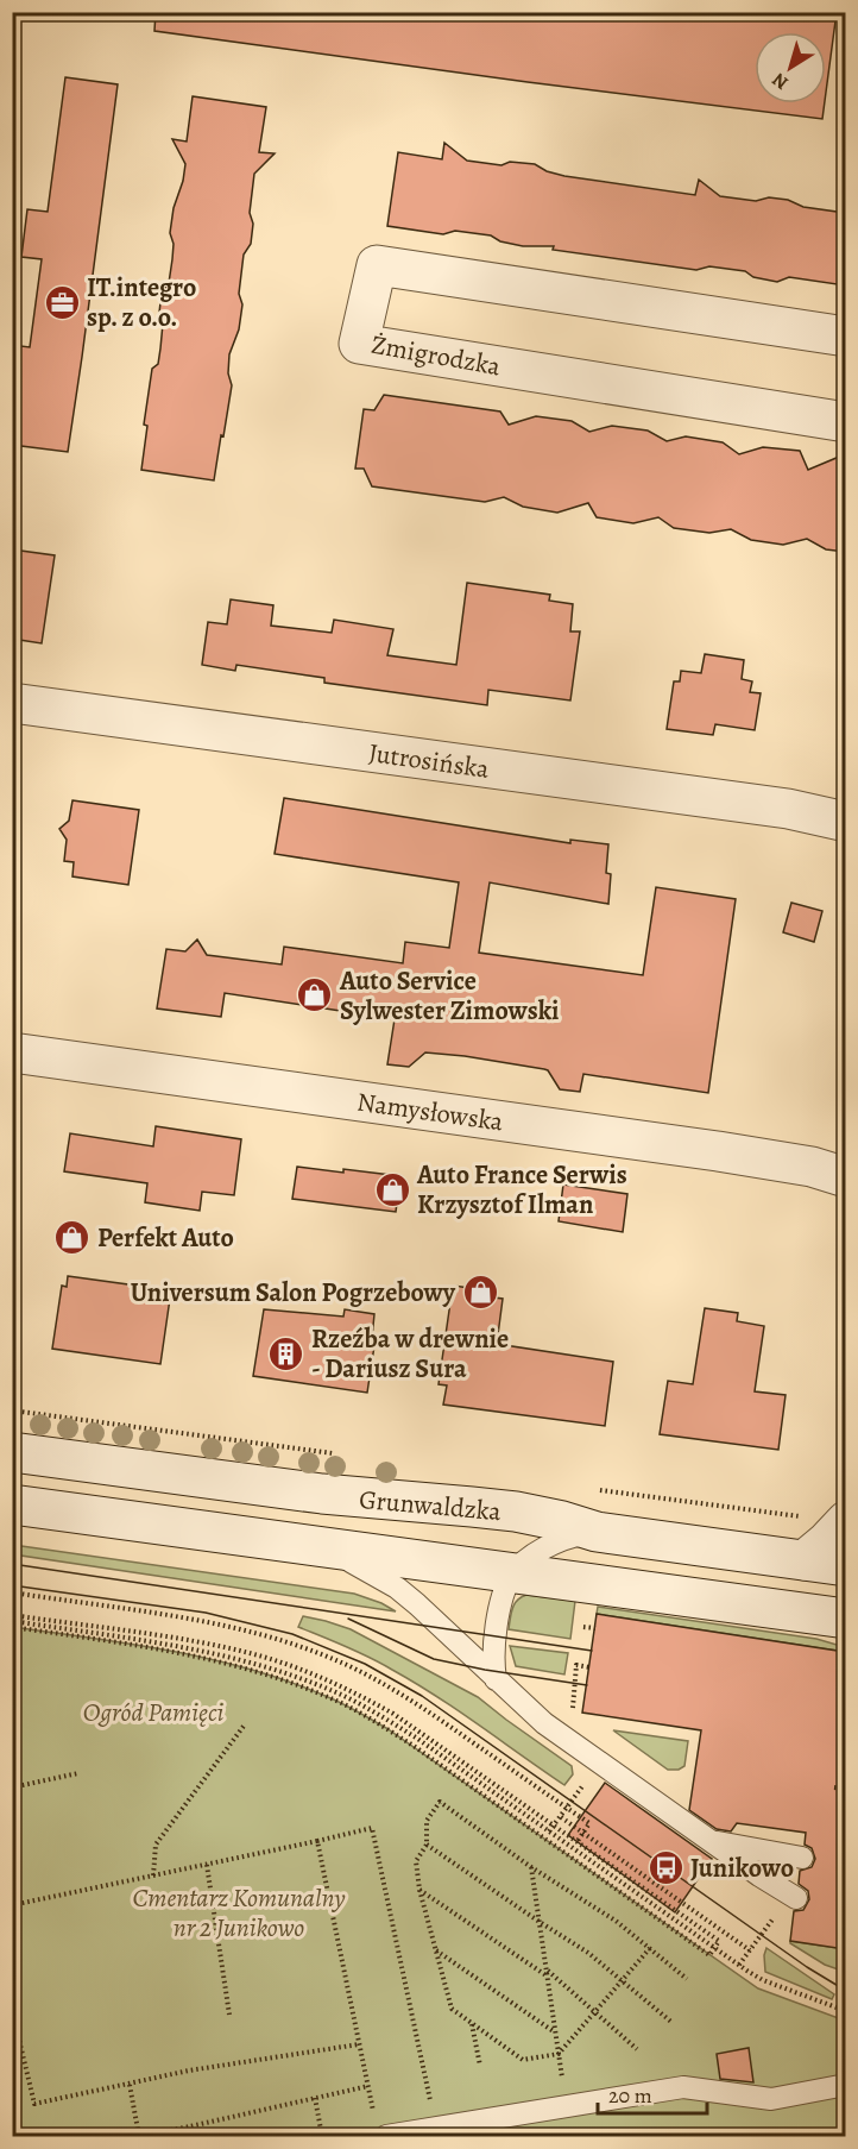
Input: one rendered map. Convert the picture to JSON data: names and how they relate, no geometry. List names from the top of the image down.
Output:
{
  "streets": {
    "street": [
      "Żmigrodzka",
      "Jutrosińska",
      "Namysłowska",
      "Grunwaldzka"
    ]
  },
  "parks": ["Ogród Pamięci", "Cmentarz Komunalny nr 2 Junikowo"],
  "places": {
    "office": ["IT.integro sp. z o.o."],
    "shop": [
      "Auto Service Sylwester Zimowski",
      "Auto France Serwis Krzysztof Ilman",
      "Perfekt Auto",
      "Universum Salon Pogrzebowy"
    ],
    "building": ["Rzeźba w drewnie - Dariusz Sura"],
    "bus stop": ["Junikowo"]
  },
  "scale_bar": "20 m",
  "north": "bottom left"
}
